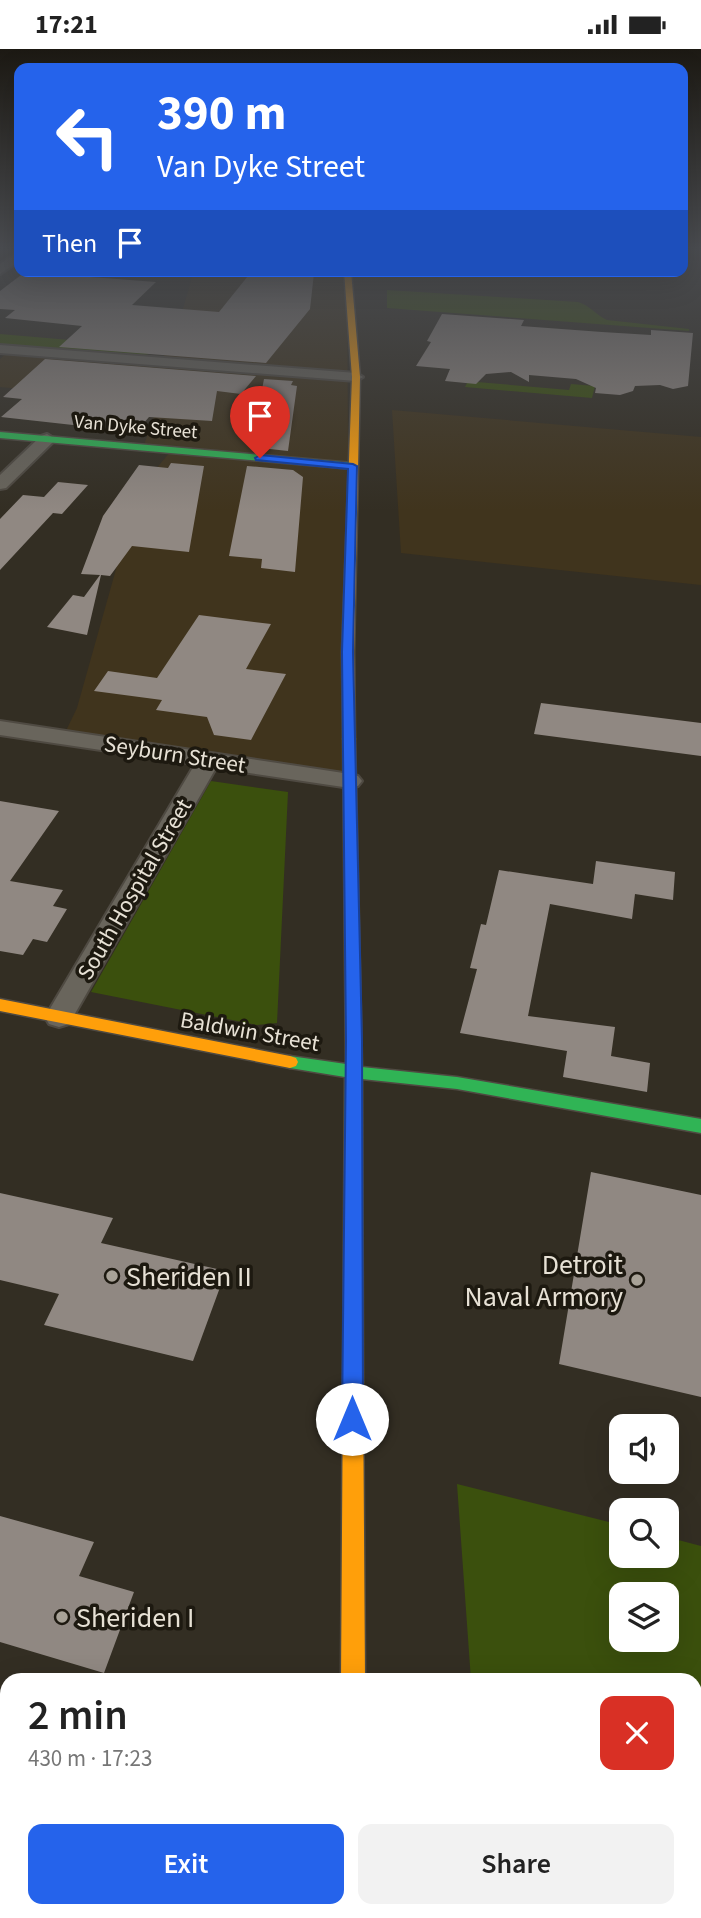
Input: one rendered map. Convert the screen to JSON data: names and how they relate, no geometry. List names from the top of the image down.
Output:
{
  "streets": {
    "main road": ["Van Dyke Street", "Baldwin Street"],
    "street": ["Seyburn Street", "South Hospital Street"]
  },
  "crossings": [
    ["Seyburn Street", "South Hospital Street"],
    ["South Hospital Street", "Baldwin Street"]
  ],
  "places": ["Sheriden II", "Detroit Naval Armory", "Sheriden I"],
  "page": {
    "status": "17:21",
    "turn": ["390 m", "Van Dyke Street"],
    "then": "Then",
    "heading": ["2 min", "430 m · 17:23"],
    "buttons": ["Exit", "Share"]
  }
}
